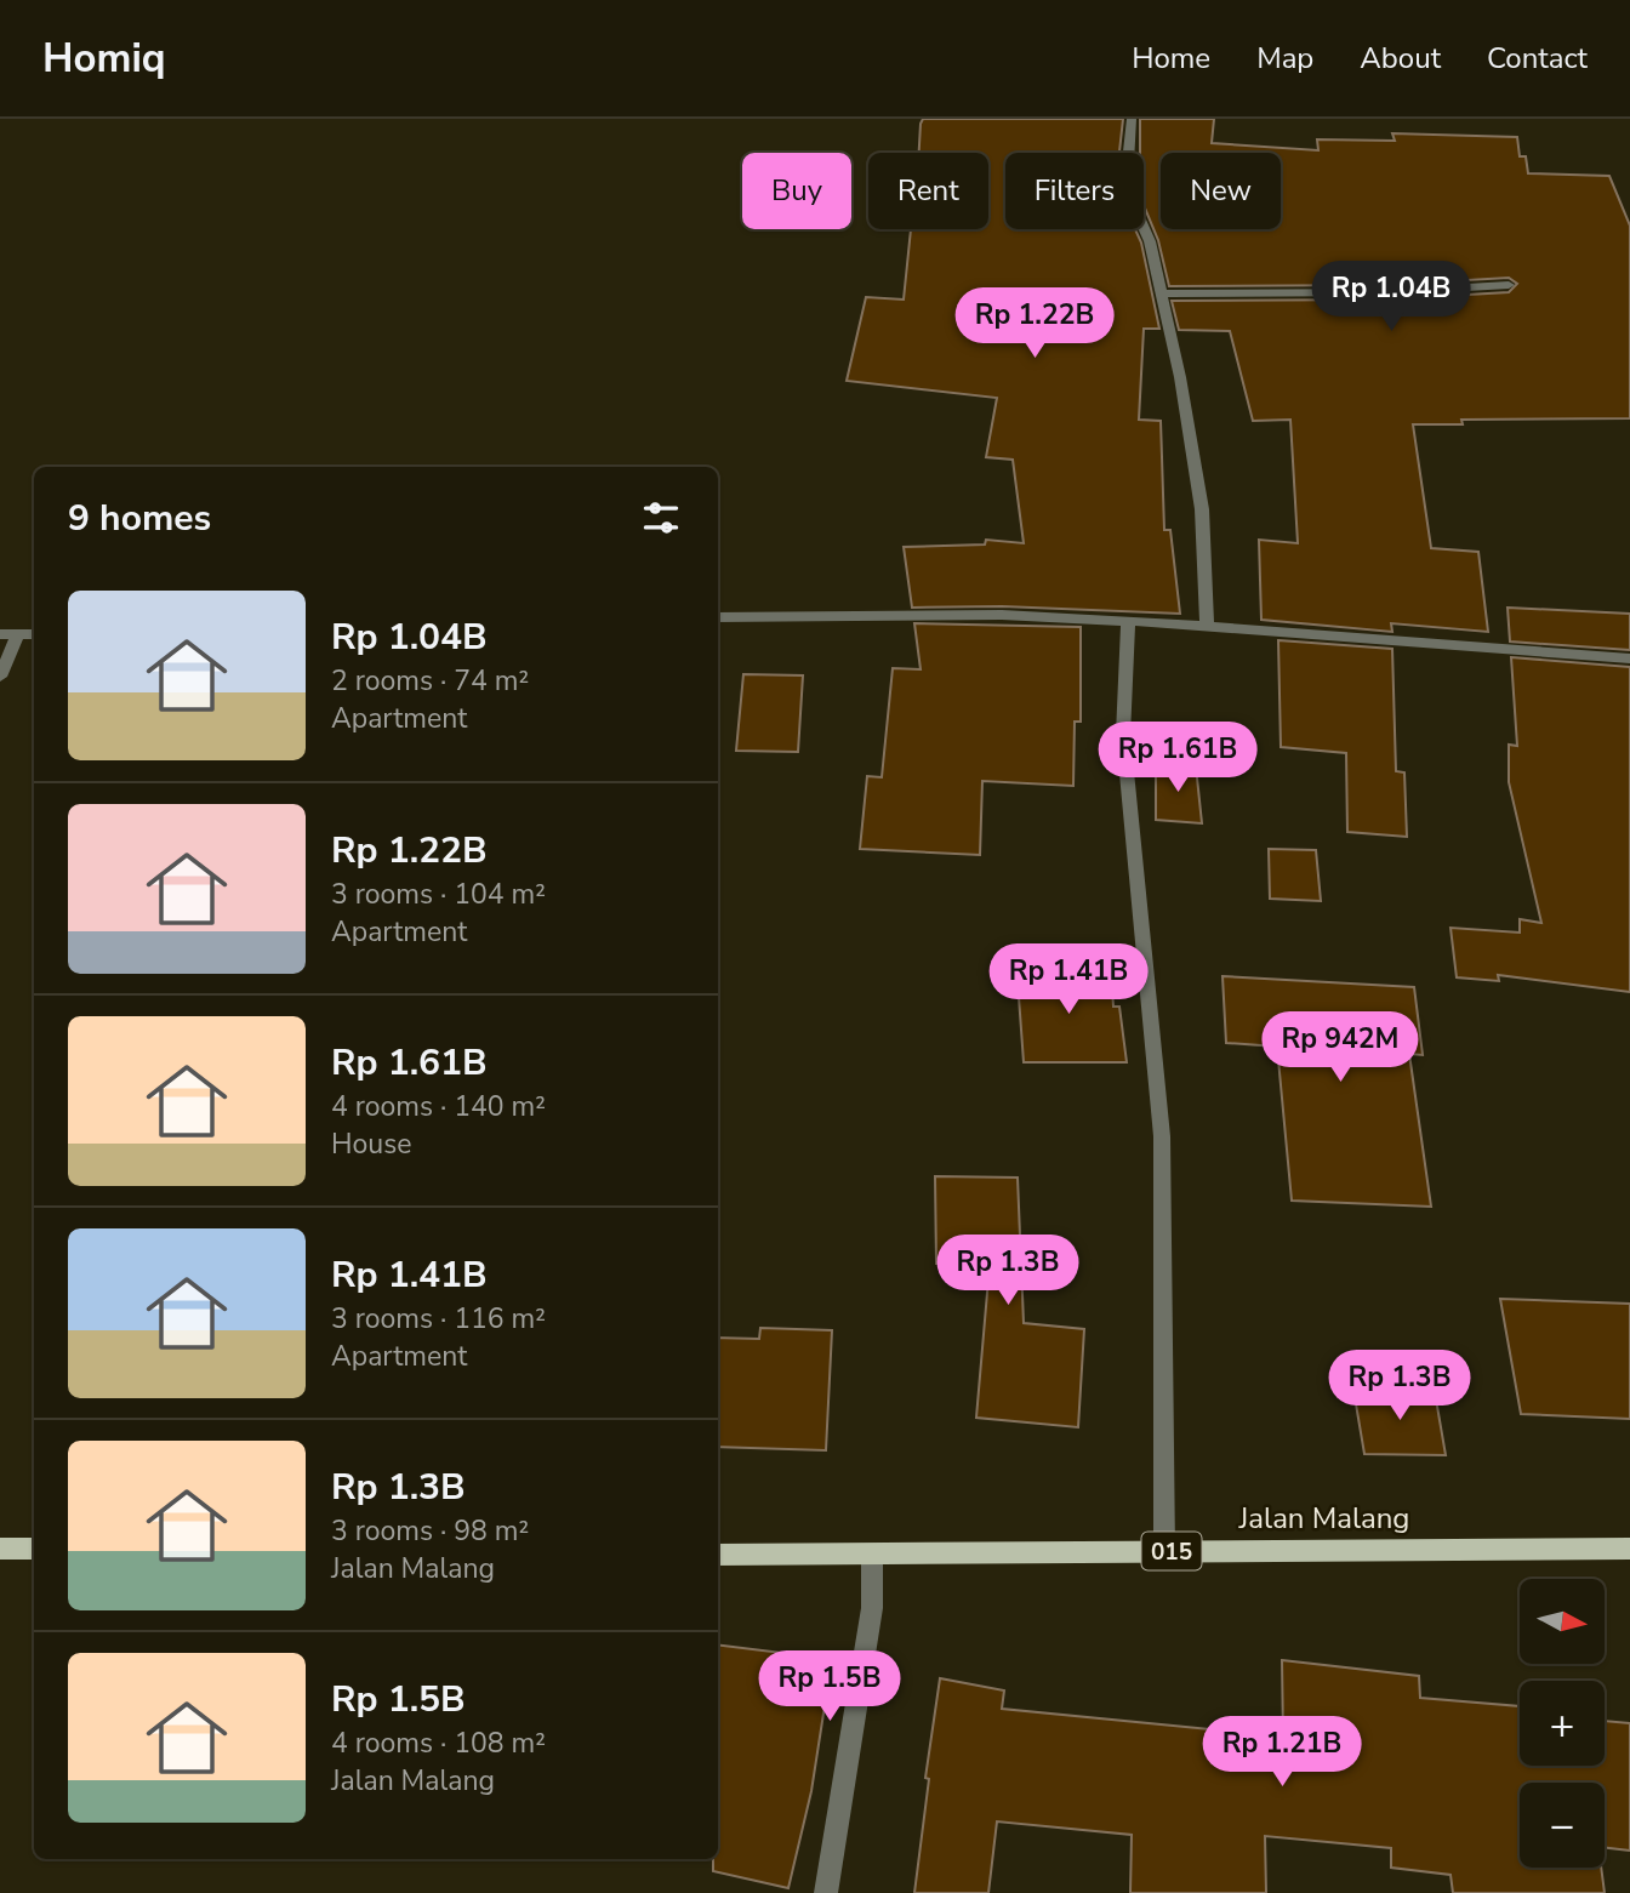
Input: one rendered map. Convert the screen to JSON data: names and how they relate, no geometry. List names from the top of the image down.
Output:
{
  "streets": {
    "main road": ["Jalan Malang", "015"]
  },
  "north": "right",
  "page": {
    "header": "Homiq",
    "nav": [
      "Home",
      "Map",
      "About",
      "Contact"
    ],
    "chip": [
      "Buy",
      "Rent",
      "Filters",
      "New"
    ],
    "price": [
      "Rp 1.04B",
      "Rp 1.22B",
      "Rp 1.61B",
      "Rp 1.41B",
      "Rp 942M",
      "Rp 1.3B",
      "Rp 1.3B",
      "Rp 1.5B",
      "Rp 1.21B"
    ],
    "heading": "9 homes",
    "list": [
      {
        "name": "Rp 1.04B",
        "note": "2 rooms · 74 m² · Apartment"
      },
      {
        "name": "Rp 1.22B",
        "note": "3 rooms · 104 m² · Apartment"
      },
      {
        "name": "Rp 1.61B",
        "note": "4 rooms · 140 m² · House"
      },
      {
        "name": "Rp 1.41B",
        "note": "3 rooms · 116 m² · Apartment"
      },
      {
        "name": "Rp 1.3B",
        "note": "3 rooms · 98 m² · Jalan Malang"
      },
      {
        "name": "Rp 1.5B",
        "note": "4 rooms · 108 m² · Jalan Malang"
      }
    ],
    "map_buttons": ["+", "−"]
  }
}
